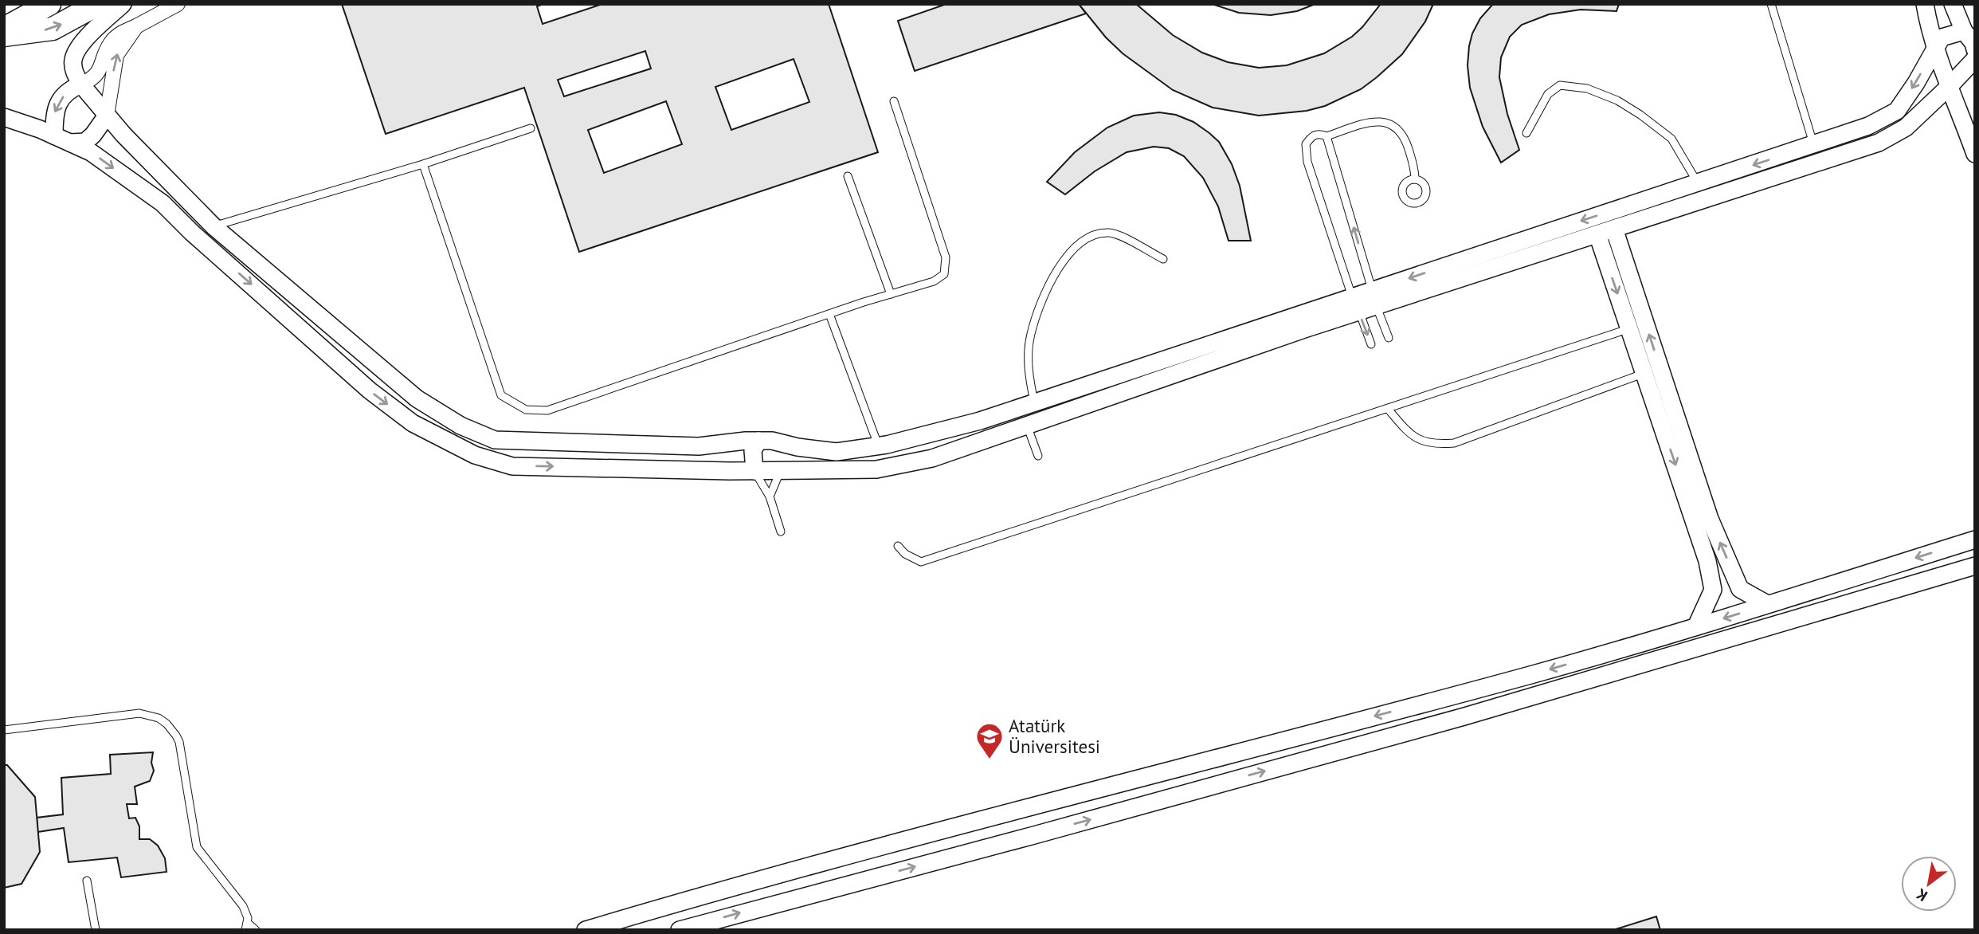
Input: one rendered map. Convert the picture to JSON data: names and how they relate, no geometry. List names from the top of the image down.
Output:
{
  "places": {
    "school or university": ["Atatürk Üniversitesi"]
  },
  "north": "bottom left"
}
